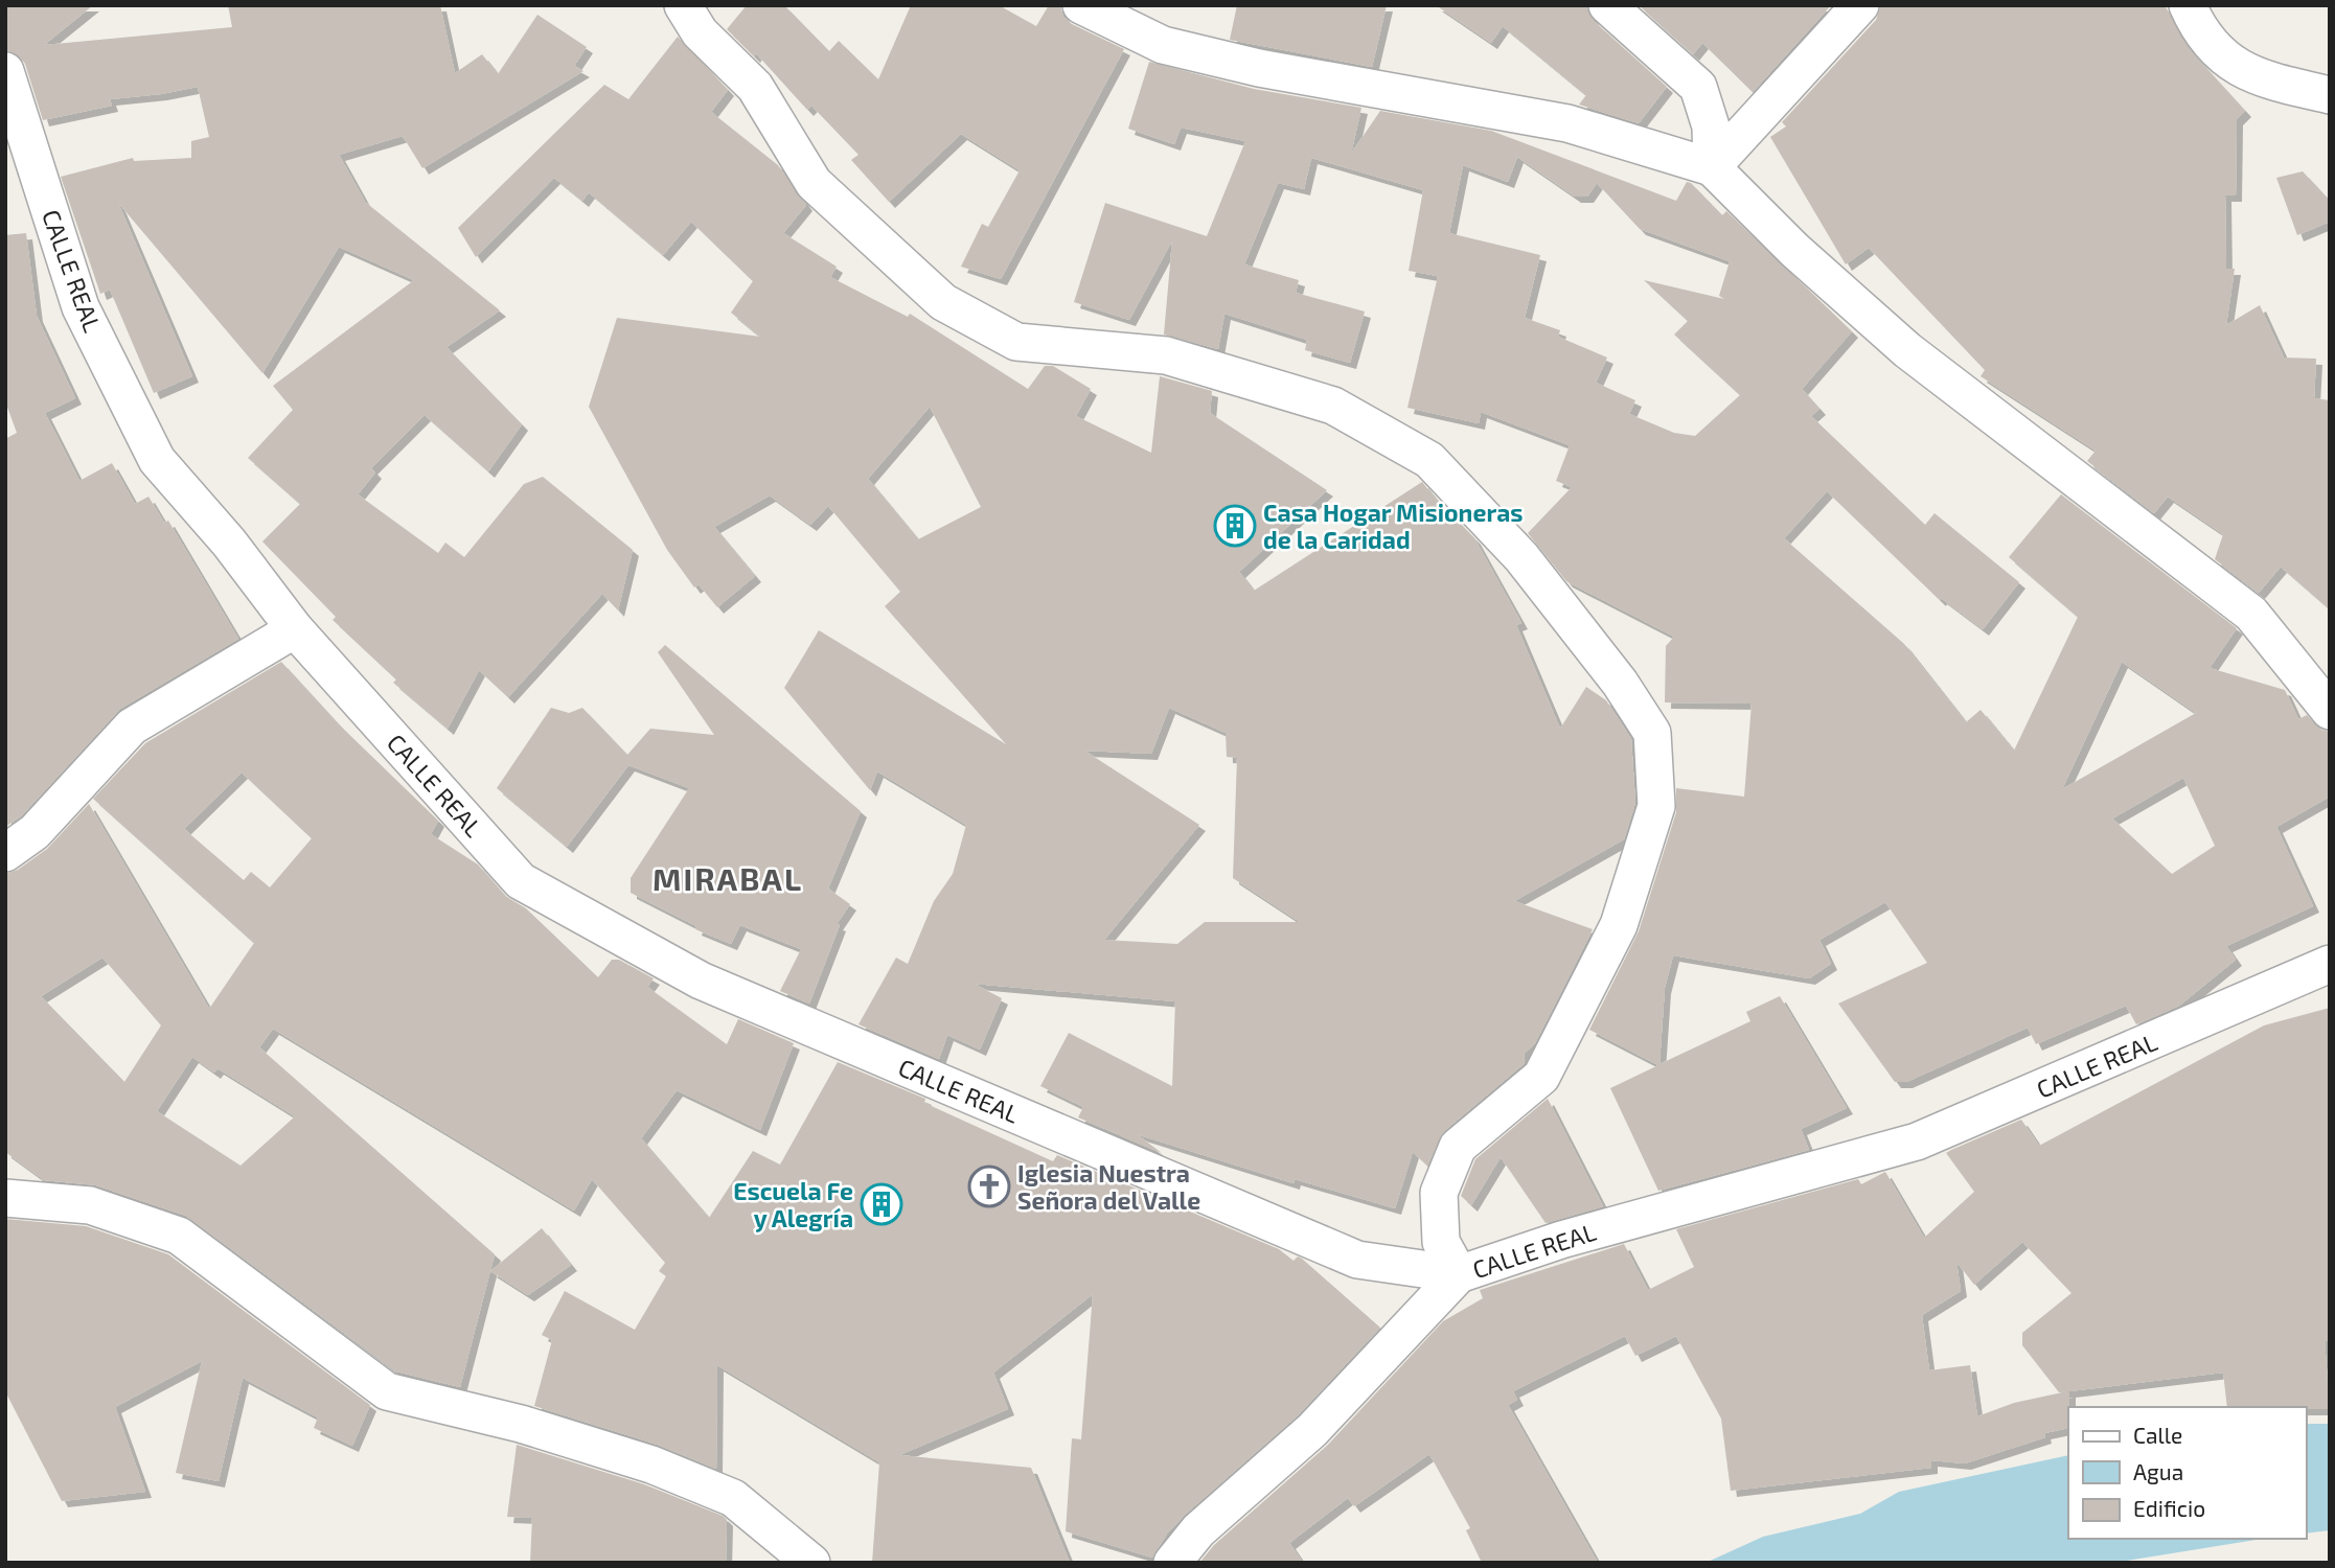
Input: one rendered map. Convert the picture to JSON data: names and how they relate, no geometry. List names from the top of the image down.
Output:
{
  "streets": {
    "street": ["CALLE REAL"]
  },
  "districts": ["MIRABAL"],
  "places": {
    "building": ["Casa Hogar Misioneras de la Caridad", "Escuela Fe y Alegría"],
    "church": ["Iglesia Nuestra Señora del Valle"]
  },
  "legend": ["Calle", "Agua", "Edificio"]
}
